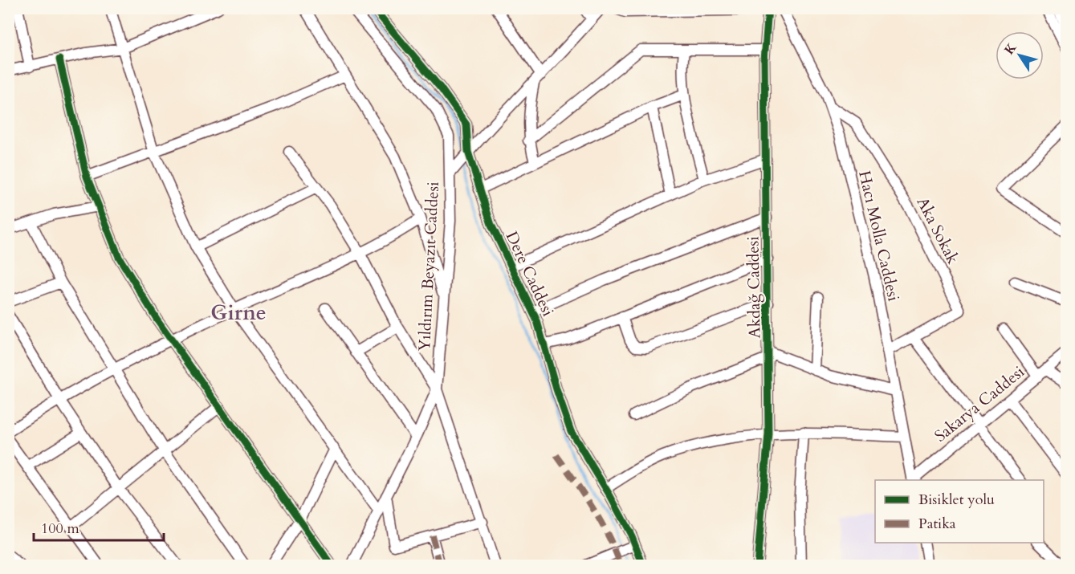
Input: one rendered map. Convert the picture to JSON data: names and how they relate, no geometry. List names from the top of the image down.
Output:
{
  "streets": {
    "street": [
      "Aka Sokak",
      "Hacı Molla Caddesi",
      "Yıldırım Beyazıt Caddesi",
      "Dere Caddesi",
      "Akdağ Caddesi",
      "Sakarya Caddesi"
    ]
  },
  "crossings": [
    ["Aka Sokak", "Hacı Molla Caddesi"],
    ["Hacı Molla Caddesi", "Sakarya Caddesi"],
    ["Yıldırım Beyazıt Caddesi", "Dere Caddesi"]
  ],
  "districts": ["Girne"],
  "legend": ["Bisiklet yolu", "Patika"],
  "scale_bar": "100 m",
  "north": "top left"
}
